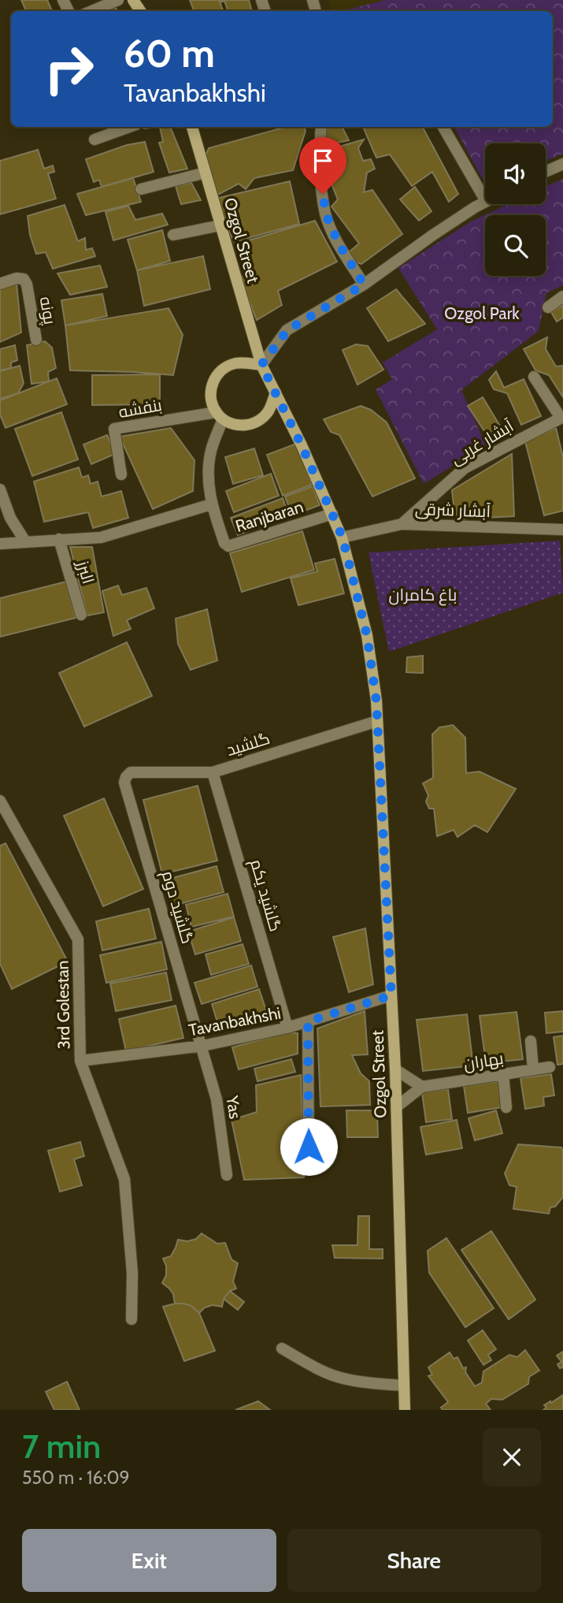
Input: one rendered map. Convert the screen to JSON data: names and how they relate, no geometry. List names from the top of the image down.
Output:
{
  "streets": {
    "main road": ["Ozgol Street"],
    "street": [
      "پونه",
      "بنفشه",
      "آبشار غربی",
      "آبشار شرقی",
      "Ranjbaran",
      "البرز",
      "گلشید",
      "گلشيد يكم",
      "گلشيد دوم",
      "3rd Golestan",
      "Tavanbakhshi",
      "بهاران",
      "Yas"
    ]
  },
  "crossings": [
    ["Ozgol Street", "بنفشه"],
    ["Ozgol Street", "آبشار شرقی"],
    ["Ozgol Street", "Ranjbaran"],
    ["Ozgol Street", "گلشید"],
    ["Ozgol Street", "Tavanbakhshi"],
    ["آبشار غربی", "آبشار شرقی"],
    ["گلشید", "گلشيد يكم"],
    ["گلشید", "گلشيد دوم"],
    ["گلشيد يكم", "Tavanbakhshi"],
    ["گلشيد دوم", "Tavanbakhshi"],
    ["گلشيد دوم", "Yas"],
    ["3rd Golestan", "Tavanbakhshi"],
    ["Tavanbakhshi", "Yas"]
  ],
  "parks": ["Ozgol Park", "باغ کامران"],
  "page": {
    "turn": ["60 m", "Tavanbakhshi"],
    "heading": ["7 min", "550 m · 16:09"],
    "buttons": ["Exit", "Share"]
  }
}
